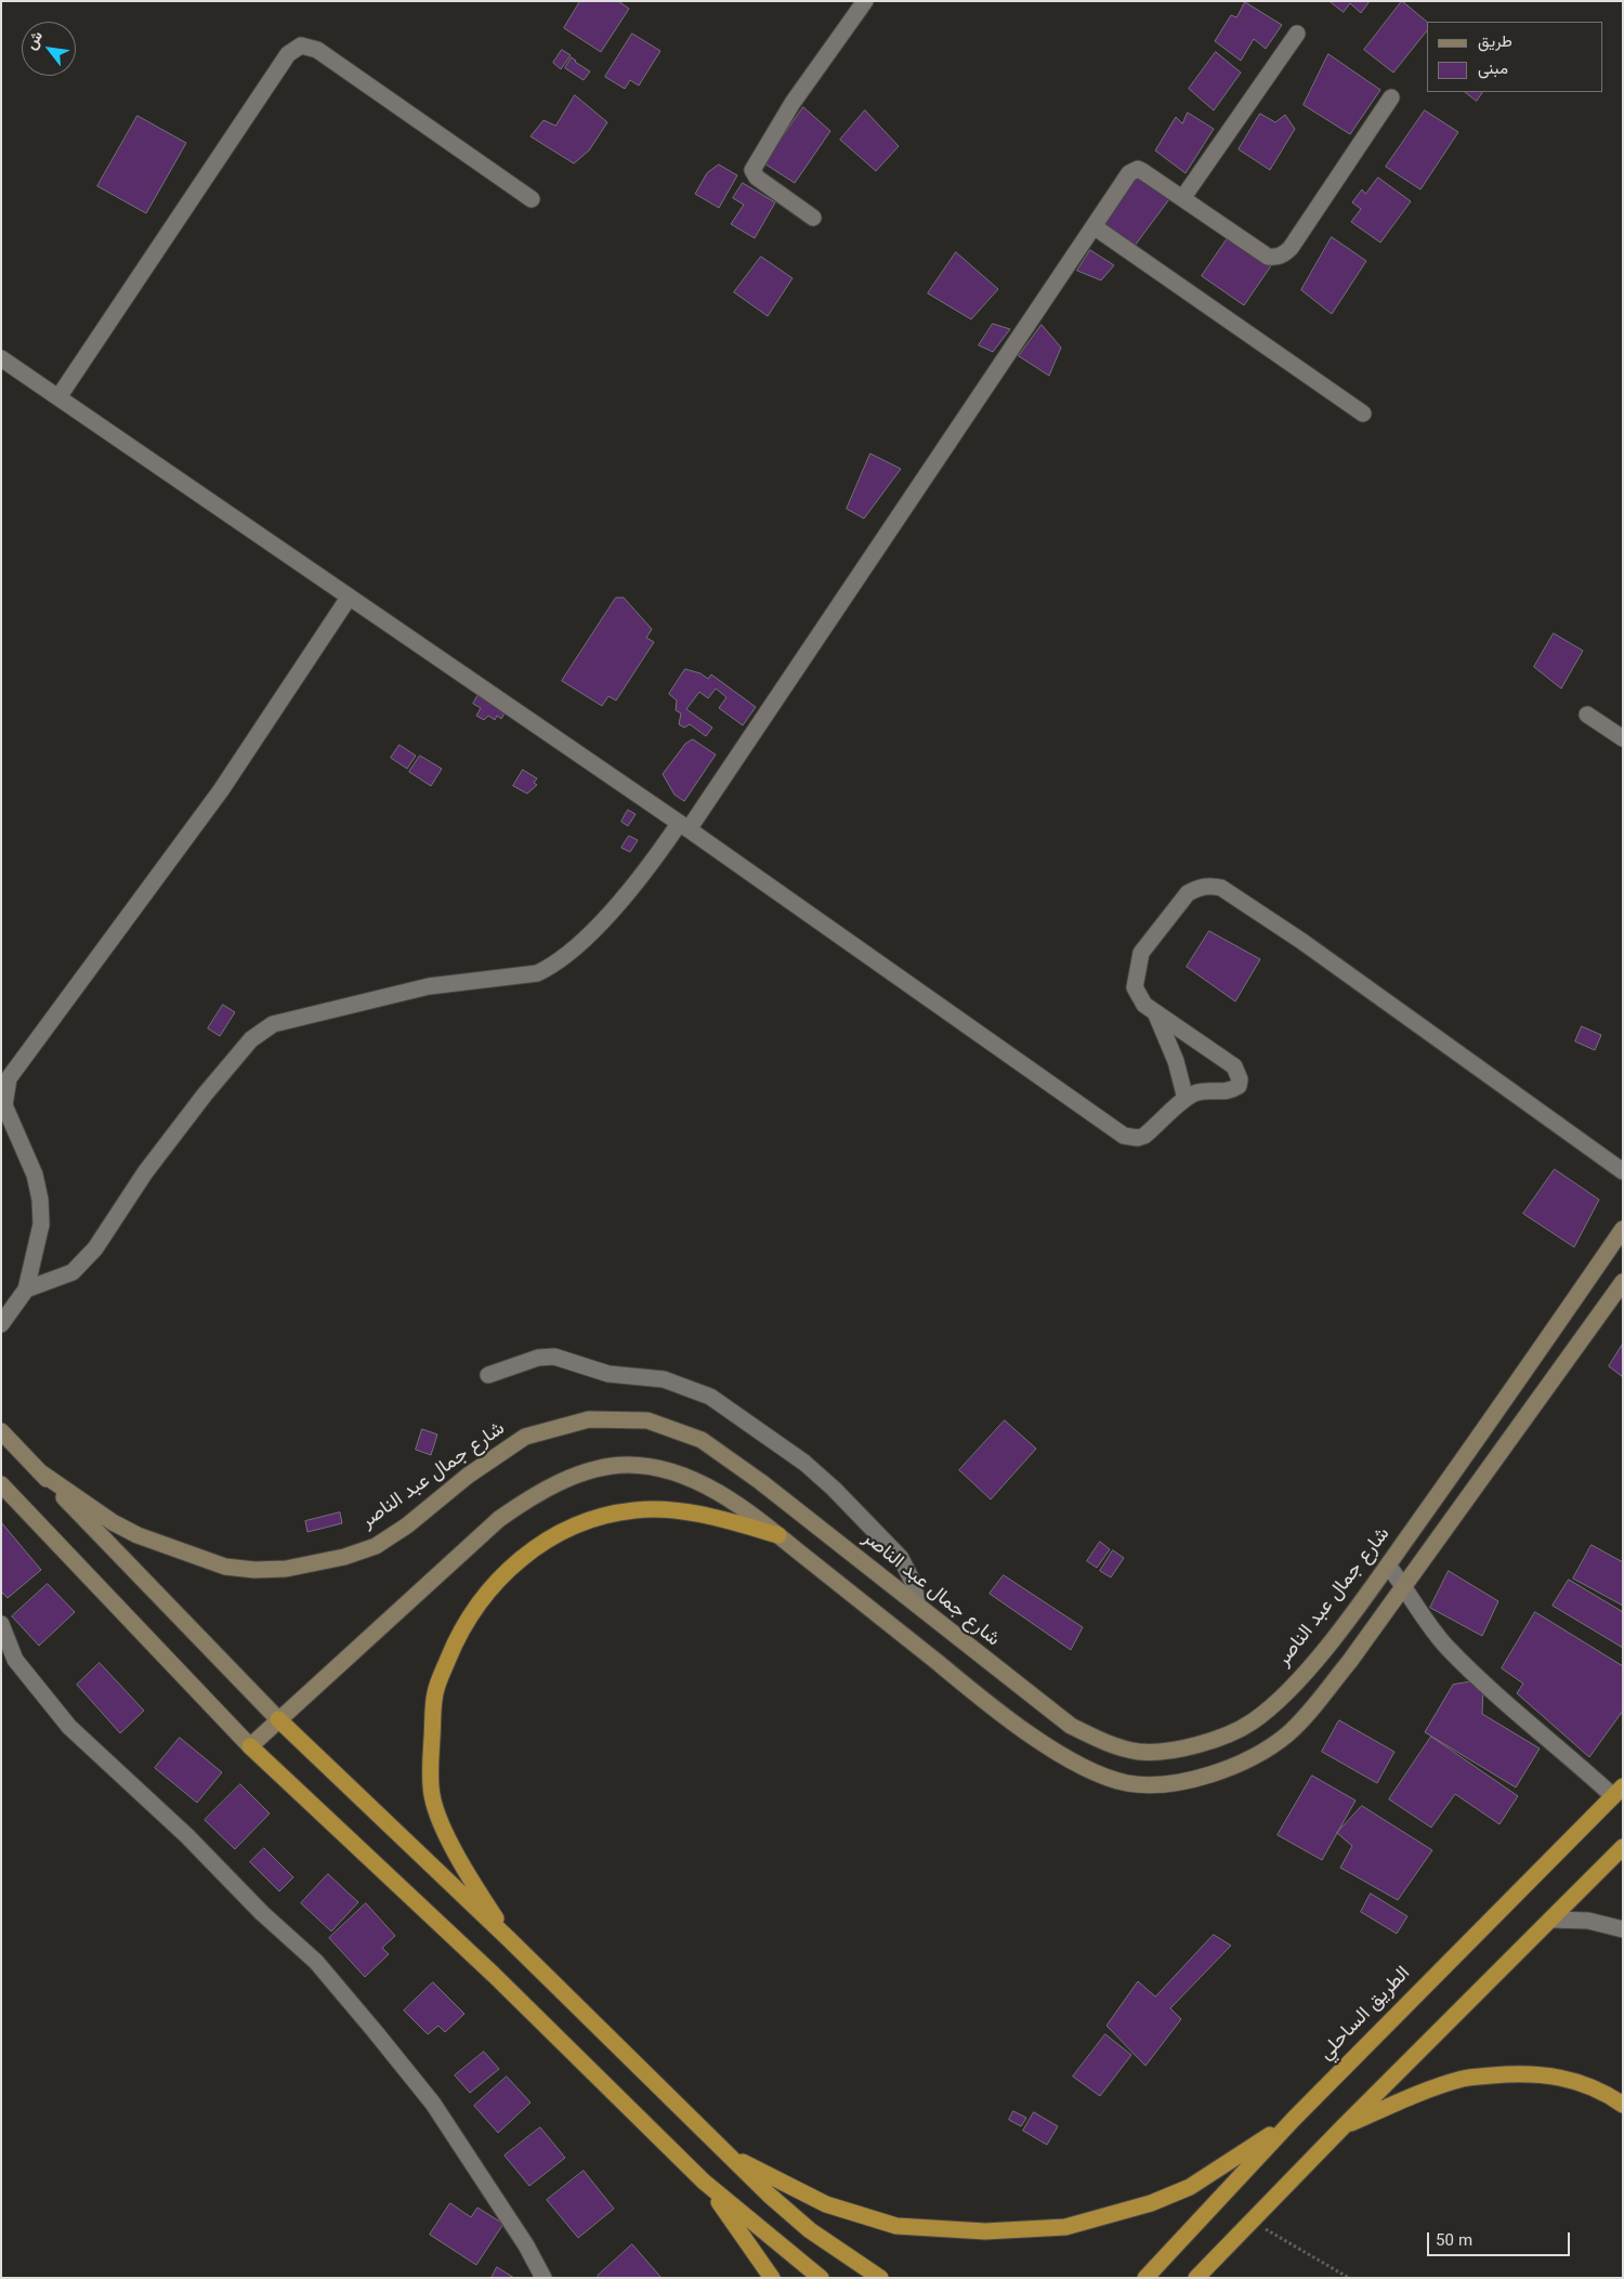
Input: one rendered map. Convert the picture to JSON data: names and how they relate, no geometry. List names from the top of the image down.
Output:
{
  "streets": {
    "highway": ["الطريق الساحلي"],
    "main road": ["شارع جمال عبد الناصر"]
  },
  "legend": ["طريق", "مبنى"],
  "scale_bar": "50 m",
  "north": "top left"
}
